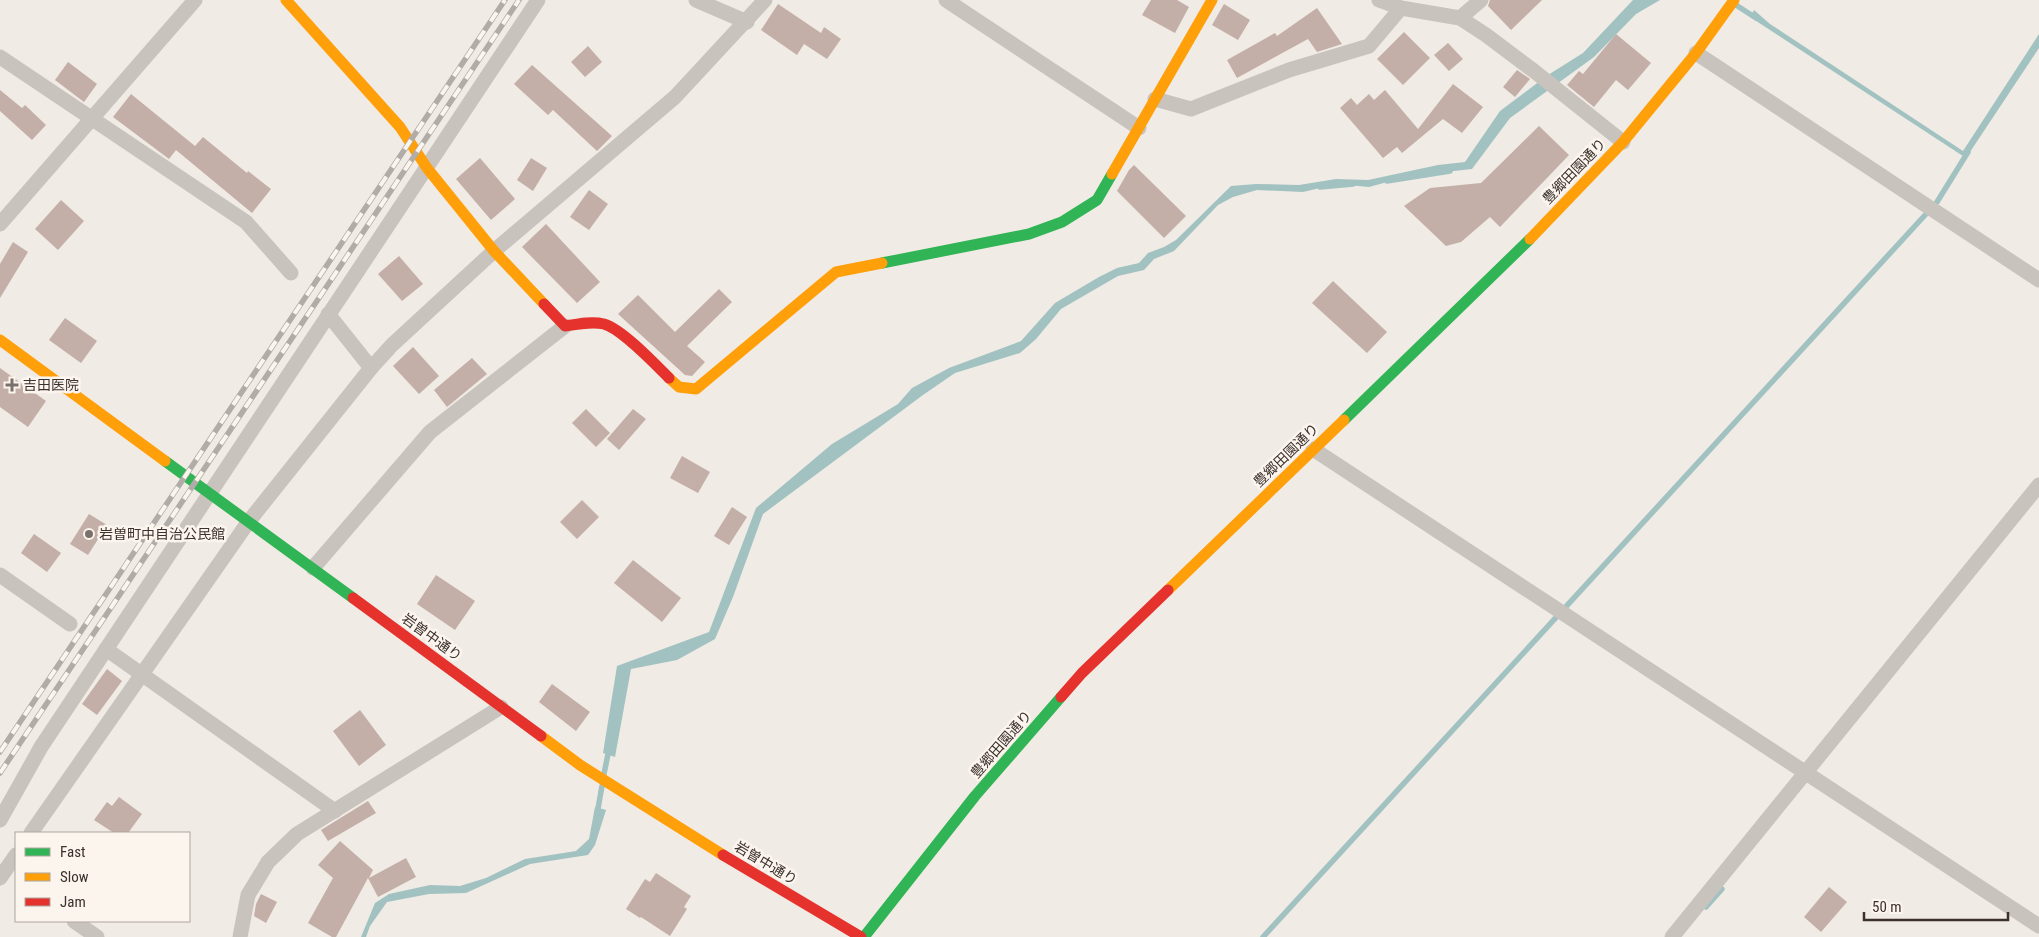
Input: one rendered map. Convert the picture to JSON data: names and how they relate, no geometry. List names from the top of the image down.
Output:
{
  "streets": {
    "street": ["豊郷田園通り", "岩曽中通り"]
  },
  "crossings": [
    ["豊郷田園通り", "岩曽中通り"]
  ],
  "places": {
    "health": ["吉田医院"],
    "other": ["岩曽町中自治公民館"]
  },
  "legend": ["Fast", "Slow", "Jam"],
  "scale_bar": "50 m"
}
